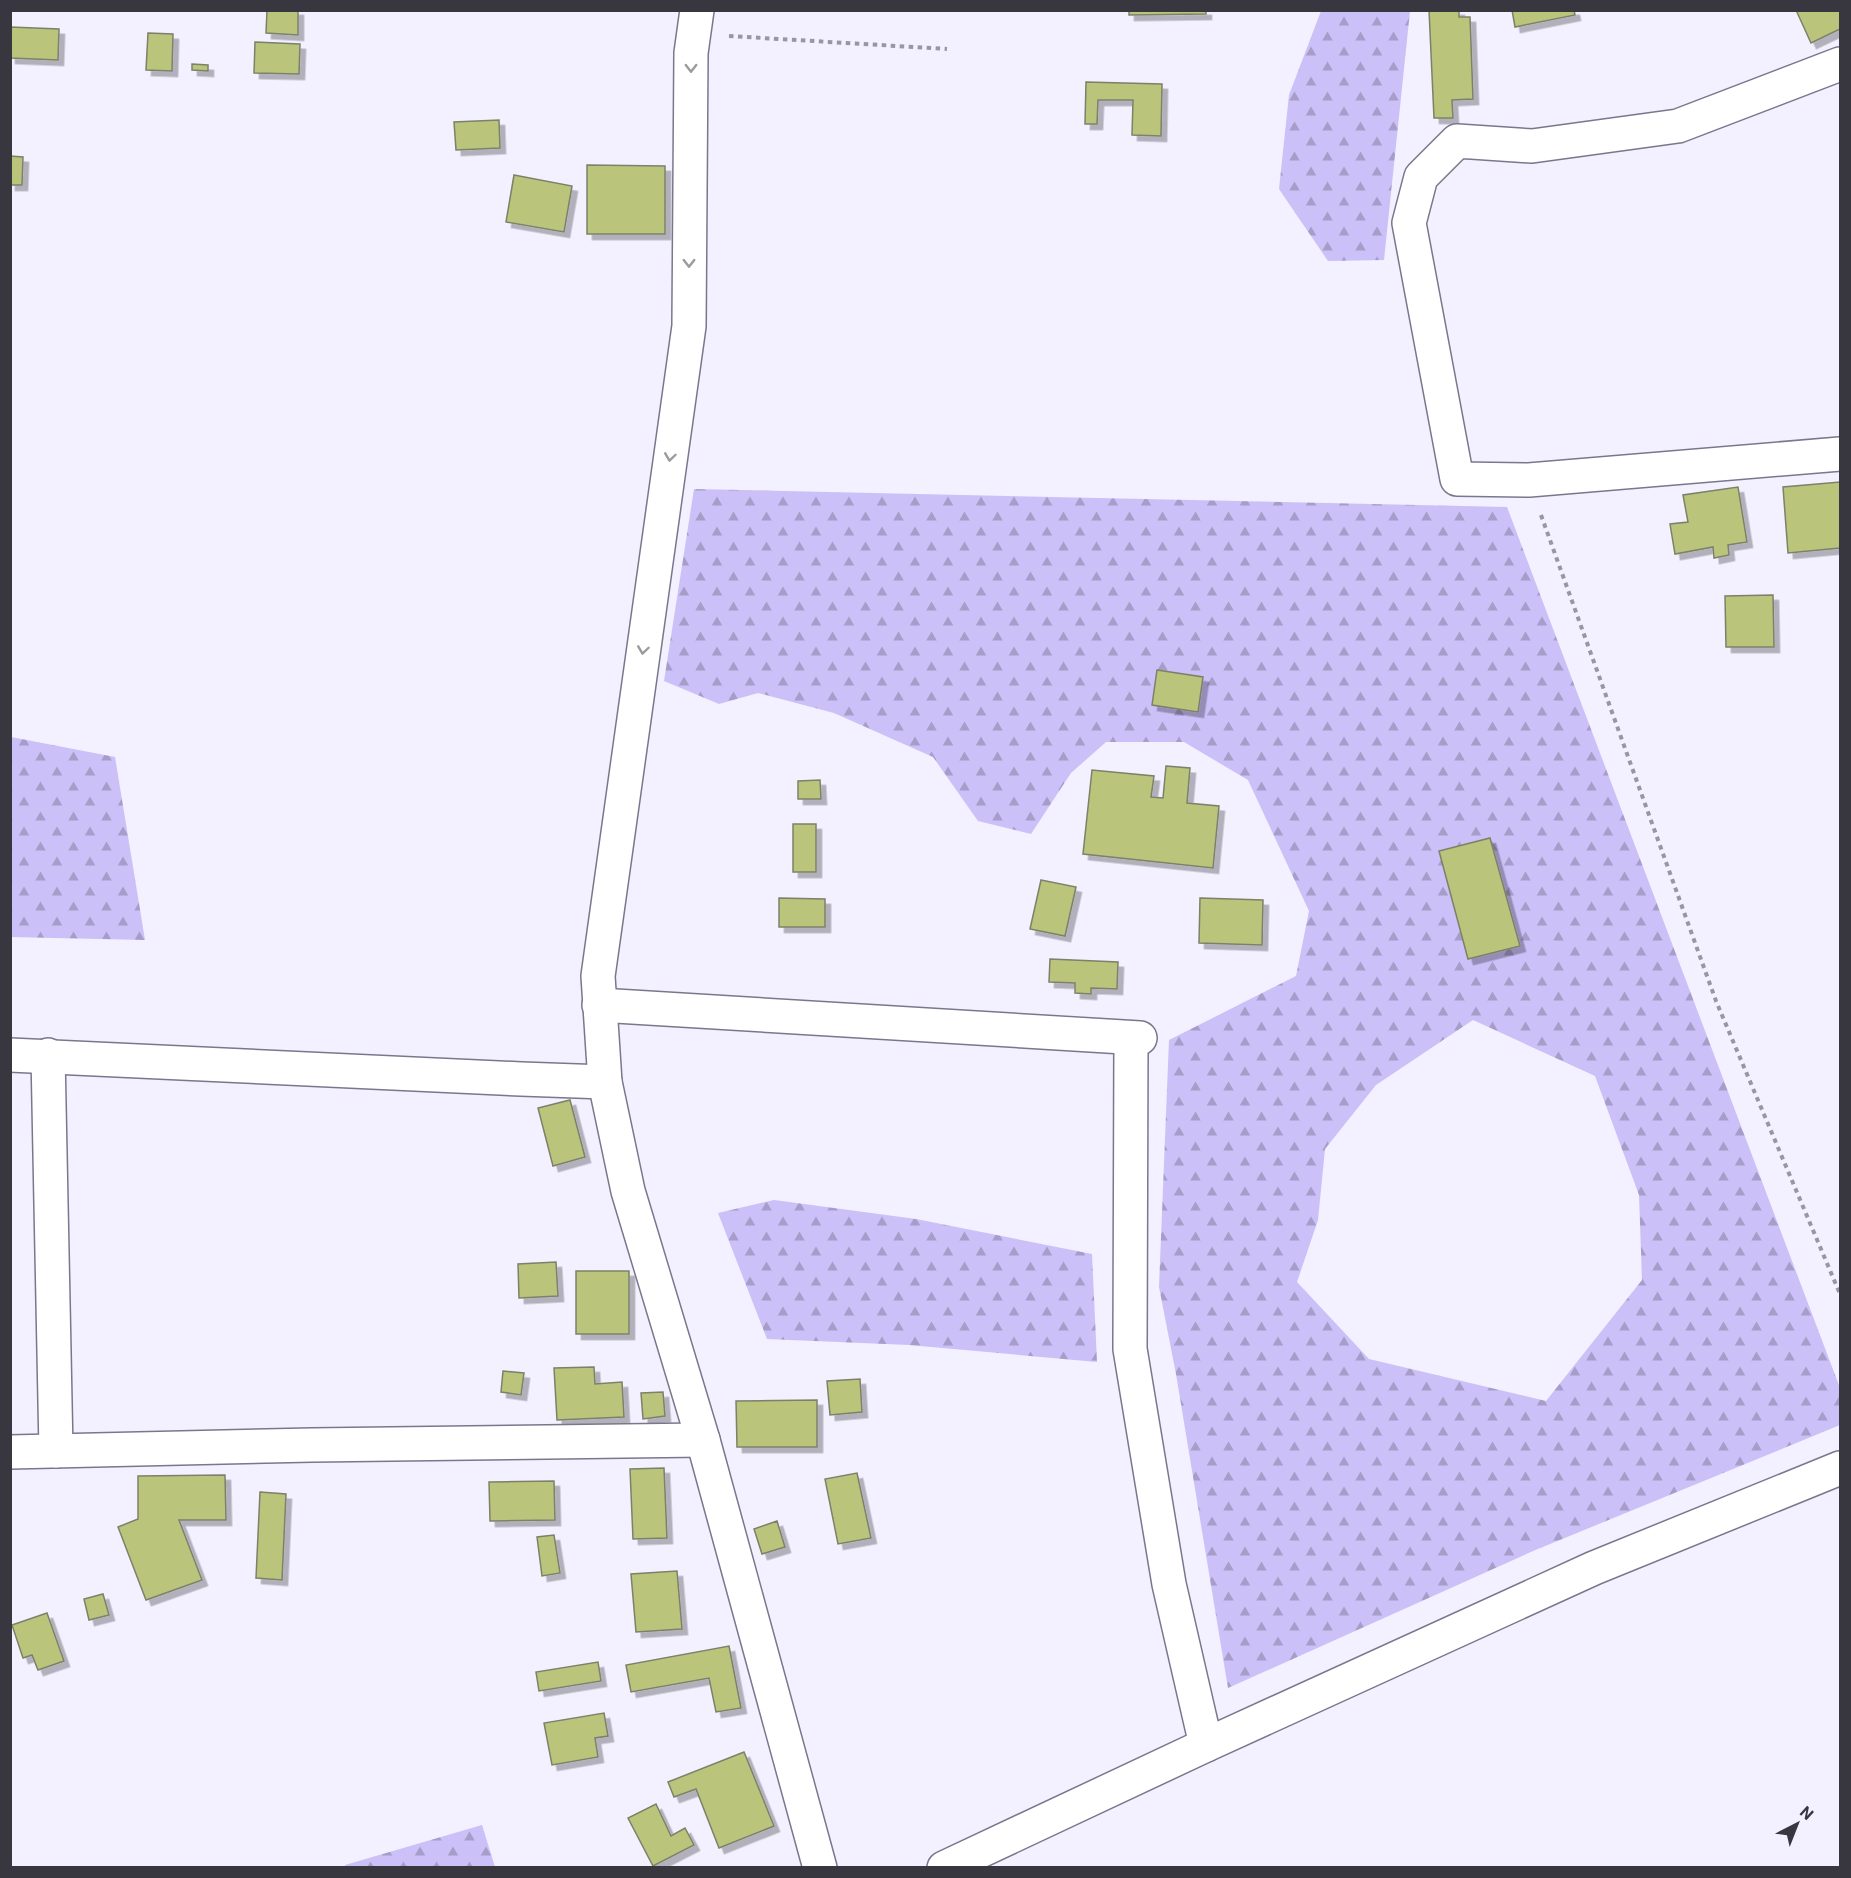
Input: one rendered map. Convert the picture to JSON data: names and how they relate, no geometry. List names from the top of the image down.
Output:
{
  "north": "top right"
}
